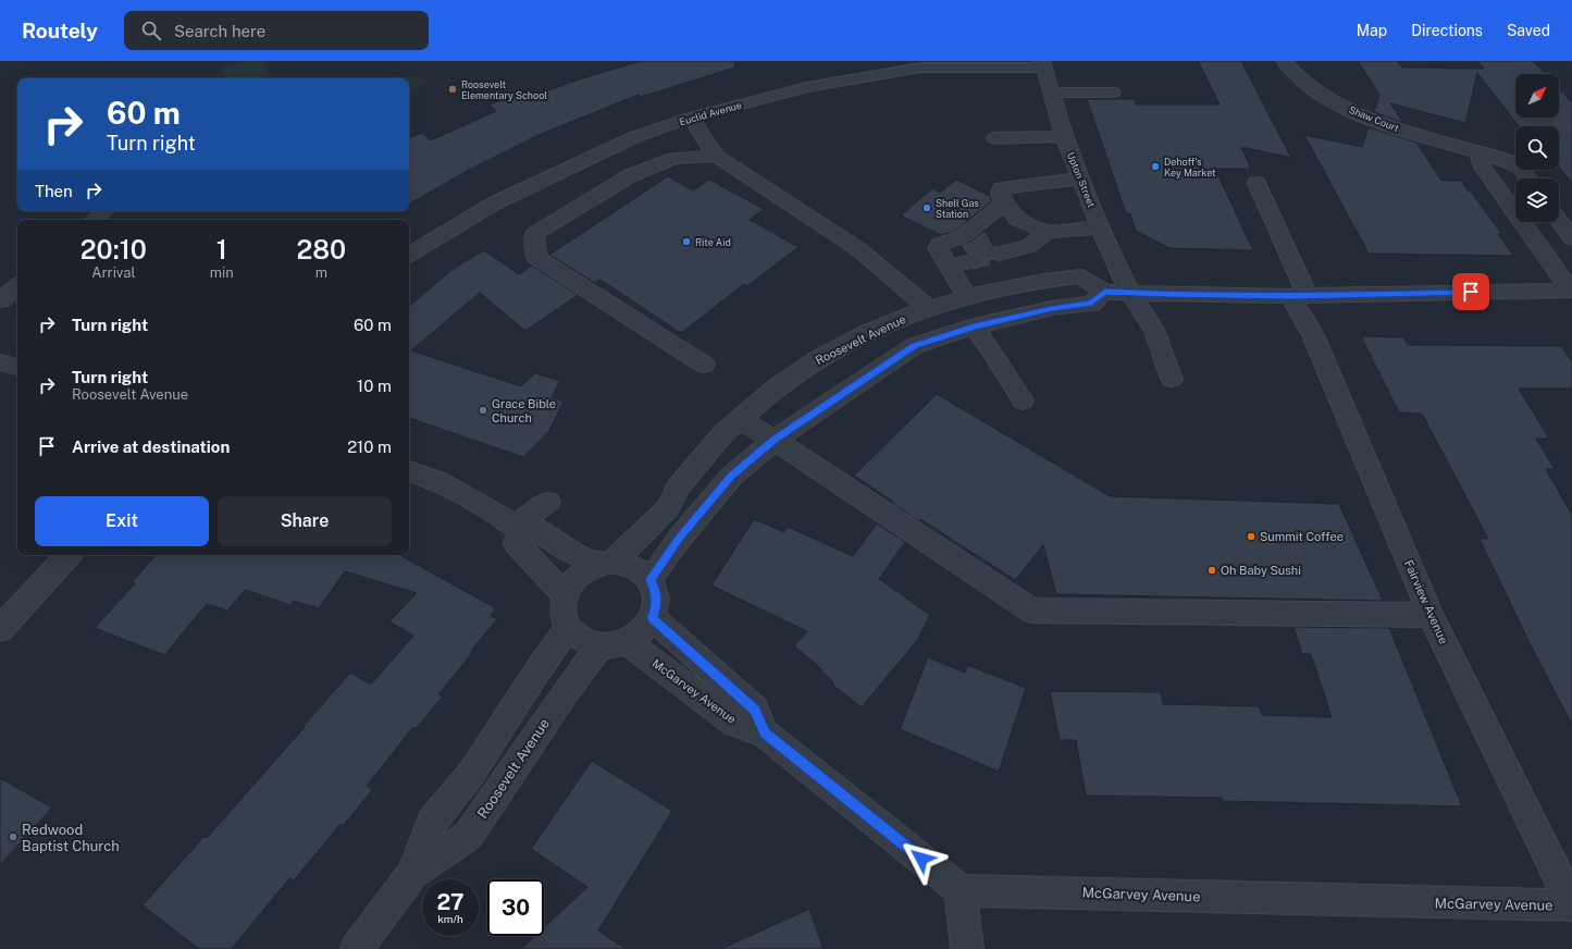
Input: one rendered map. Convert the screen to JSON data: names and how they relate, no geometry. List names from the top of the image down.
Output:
{
  "streets": {
    "street": [
      "Euclid Avenue",
      "Shaw Court",
      "Upton Street",
      "Roosevelt Avenue",
      "Fairview Avenue",
      "McGarvey Avenue"
    ]
  },
  "crossings": [
    ["Euclid Avenue", "Upton Street"],
    ["Upton Street", "Roosevelt Avenue"],
    ["Roosevelt Avenue", "Fairview Avenue"],
    ["Roosevelt Avenue", "McGarvey Avenue"],
    ["Fairview Avenue", "McGarvey Avenue"]
  ],
  "places": [
    "Roosevelt Elementary School",
    "Dehoff's Key Market",
    "Shell Gas Station",
    "Rite Aid",
    "Grace Bible Church",
    "Summit Coffee",
    "Oh Baby Sushi",
    "Redwood Baptist Church"
  ],
  "north": "top right",
  "page": {
    "header": "Routely",
    "search": "Search here",
    "nav": ["Map", "Directions", "Saved"],
    "turn": ["60 m", "Turn right"],
    "then": "Then",
    "eta": [
      "20:10",
      "Arrival",
      "1",
      "min",
      "280",
      "m"
    ],
    "list": [
      {
        "name": "Turn right",
        "value": "60 m"
      },
      {
        "name": "Turn right",
        "note": "Roosevelt Avenue",
        "value": "10 m"
      },
      {
        "name": "Arrive at destination",
        "value": "210 m"
      }
    ],
    "buttons": ["Exit", "Share"],
    "speed": "27 km/h",
    "limit": "30"
  }
}
